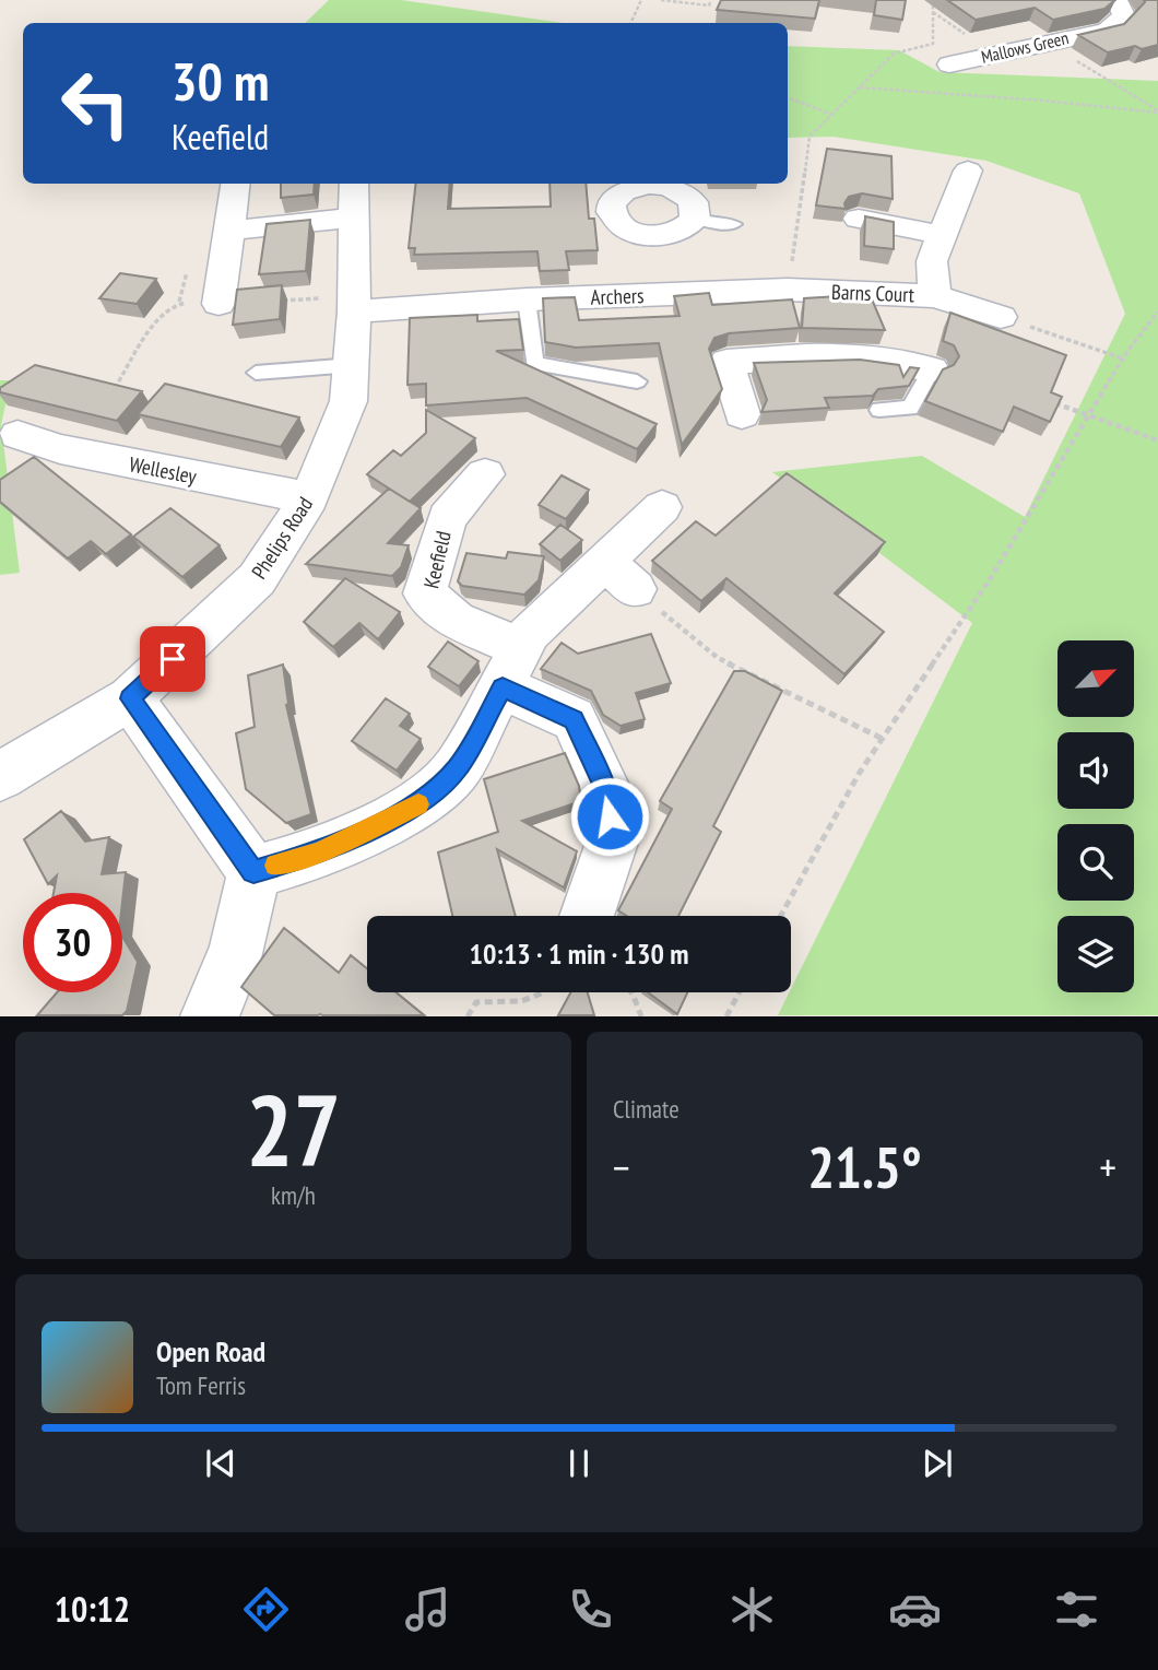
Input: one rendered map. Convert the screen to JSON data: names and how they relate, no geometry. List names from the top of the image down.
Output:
{
  "streets": {
    "street": [
      "Mallows Green",
      "Barns Court",
      "Archers",
      "Wellesley",
      "Phelips Road",
      "Keefield"
    ]
  },
  "crossings": [
    ["Barns Court", "Archers"],
    ["Archers", "Phelips Road"],
    ["Wellesley", "Phelips Road"]
  ],
  "north": "top right",
  "page": {
    "turn": ["30 m", "Keefield"],
    "limit": "30",
    "trip": "10:13 · 1 min · 130 m",
    "tile": [
      ["27", "km/h"],
      "Climate"
    ],
    "heat": ["−", "21.5°", "+"],
    "song": ["Open Road", "Tom Ferris"],
    "tabs": "10:12"
  }
}
